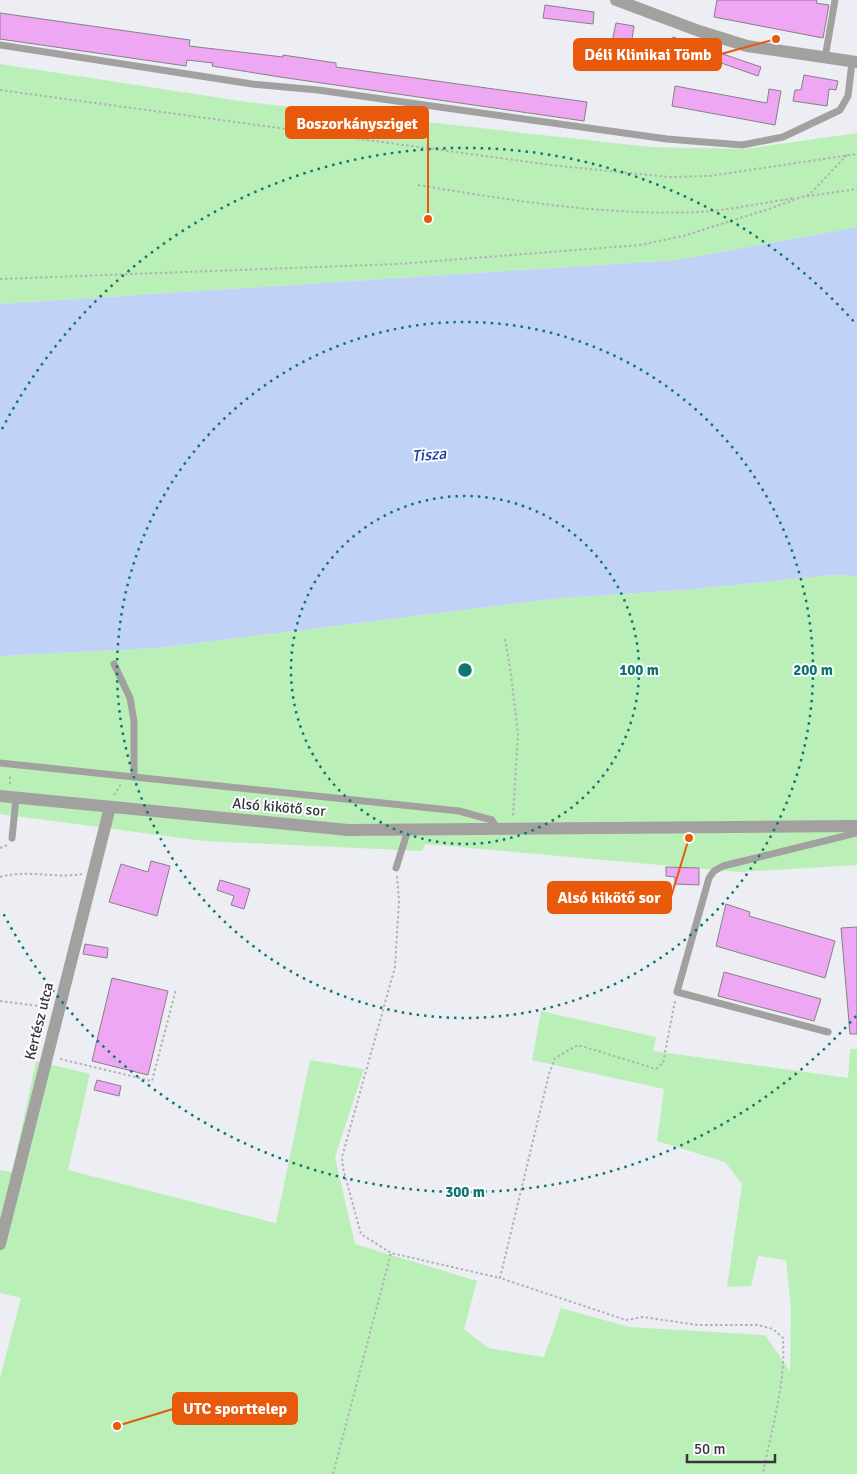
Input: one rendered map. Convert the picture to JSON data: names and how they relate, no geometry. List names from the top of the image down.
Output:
{
  "streets": {
    "street": ["Alsó kikötő sor", "Kertész utca"]
  },
  "crossings": [
    ["Alsó kikötő sor", "Kertész utca"]
  ],
  "water": ["Tisza"],
  "places": [
    "Déli Klinikai Tömb",
    "Boszorkánysziget",
    "Alsó kikötő sor",
    "UTC sporttelep"
  ],
  "scale_bar": "50 m",
  "rings": ["100 m", "200 m", "300 m"]
}
